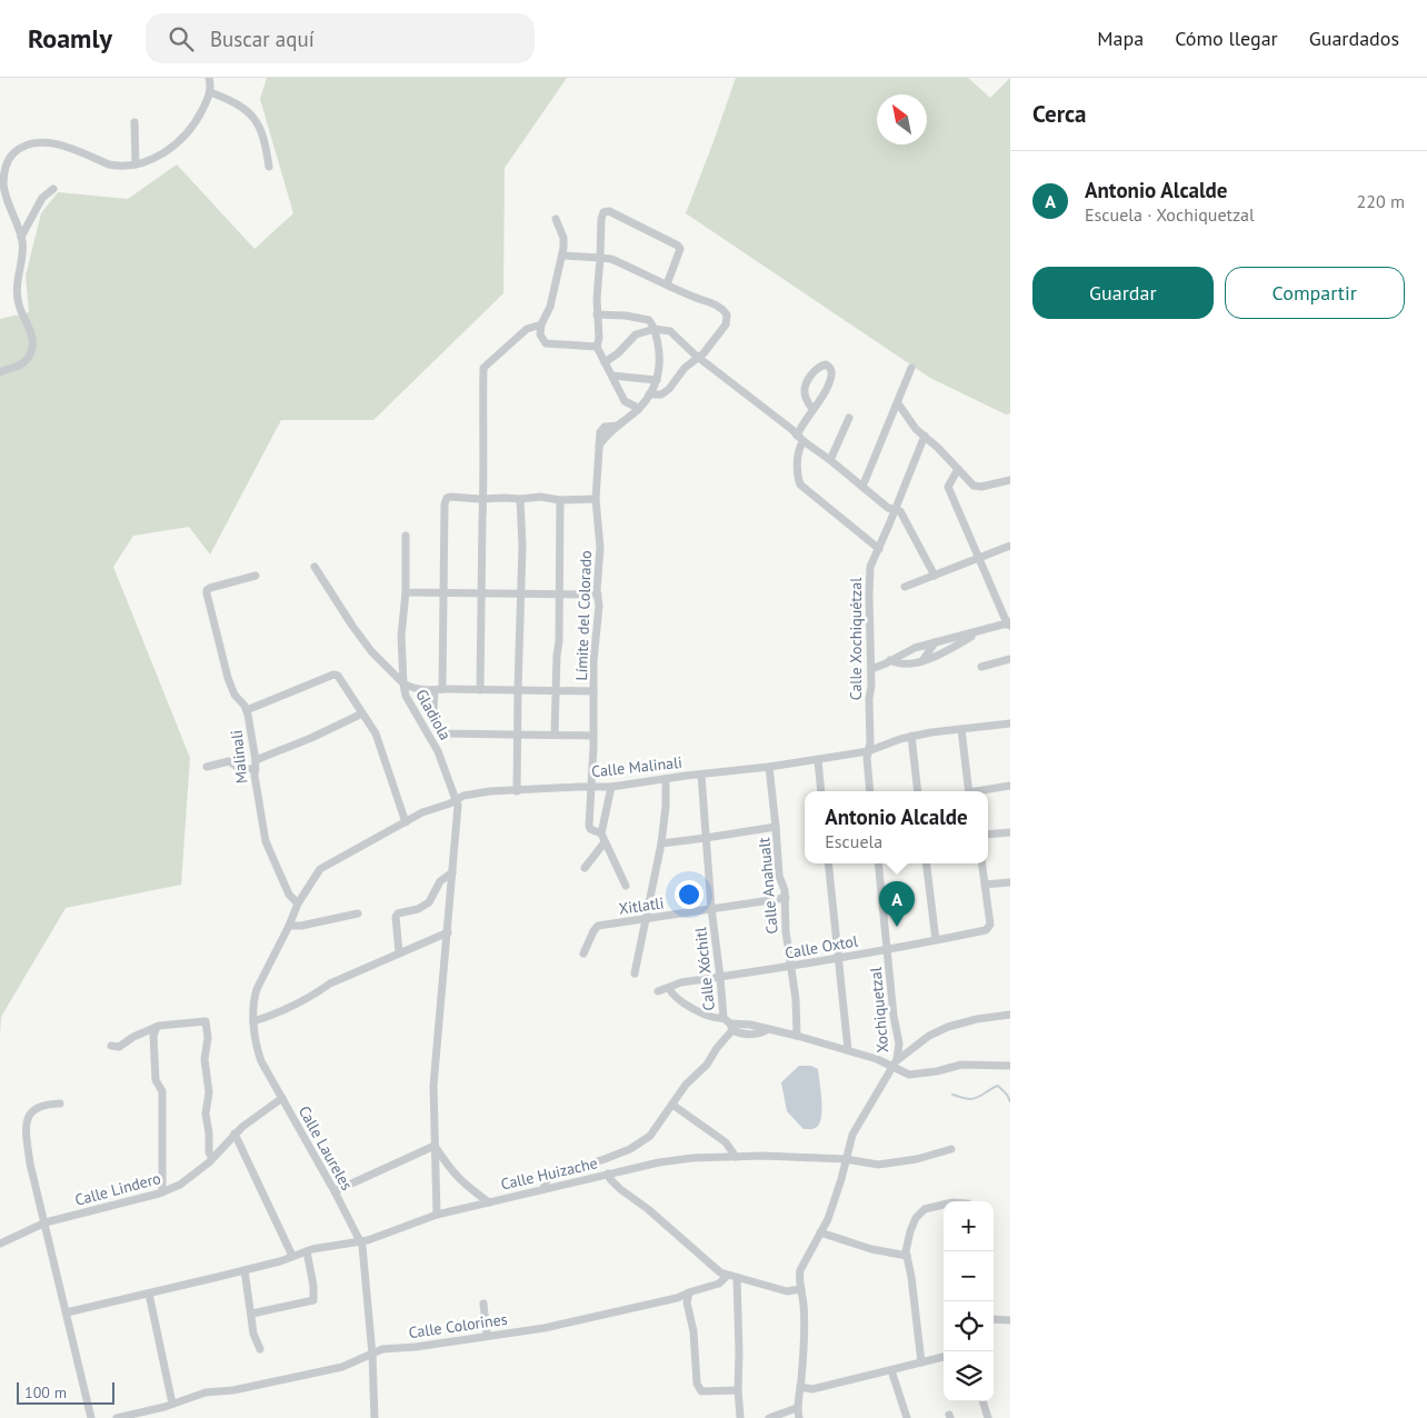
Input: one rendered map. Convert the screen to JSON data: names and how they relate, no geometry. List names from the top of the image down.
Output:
{
  "streets": {
    "street": [
      "Límite del Colorado",
      "Calle Xochiquétzal",
      "Gladiola",
      "Malinali",
      "Calle Malinali",
      "Calle Anahualt",
      "Xitlatli",
      "Calle Oxtol",
      "Calle Xóchitl",
      "Xochiquetzal",
      "Calle Laureles",
      "Calle Huizache",
      "Calle Lindero",
      "Calle Colorines"
    ]
  },
  "crossings": [
    ["Límite del Colorado", "Calle Malinali"],
    ["Calle Xochiquétzal", "Calle Malinali"],
    ["Gladiola", "Calle Malinali"],
    ["Malinali", "Calle Malinali"],
    ["Malinali", "Calle Laureles"],
    ["Calle Malinali", "Calle Anahualt"],
    ["Calle Malinali", "Calle Xóchitl"],
    ["Calle Malinali", "Calle Laureles"],
    ["Calle Anahualt", "Xitlatli"],
    ["Calle Anahualt", "Calle Oxtol"],
    ["Xitlatli", "Calle Xóchitl"],
    ["Calle Oxtol", "Calle Xóchitl"],
    ["Calle Oxtol", "Xochiquetzal"],
    ["Calle Laureles", "Calle Huizache"],
    ["Calle Laureles", "Calle Lindero"],
    ["Calle Laureles", "Calle Colorines"]
  ],
  "scale_bar": "100 m",
  "north": "top left",
  "page": {
    "header": "Roamly",
    "search": "Buscar aquí",
    "nav": ["Mapa", "Cómo llegar", "Guardados"],
    "heading": "Cerca",
    "list": [
      {
        "mark": "A",
        "name": "Antonio Alcalde",
        "note": "Escuela · Xochiquetzal",
        "value": "220 m"
      }
    ],
    "buttons": ["Guardar", "Compartir"],
    "popup": ["Antonio Alcalde", "Escuela"],
    "pins": "A",
    "map_buttons": ["+", "−"],
    "scale": "100 m"
  }
}
